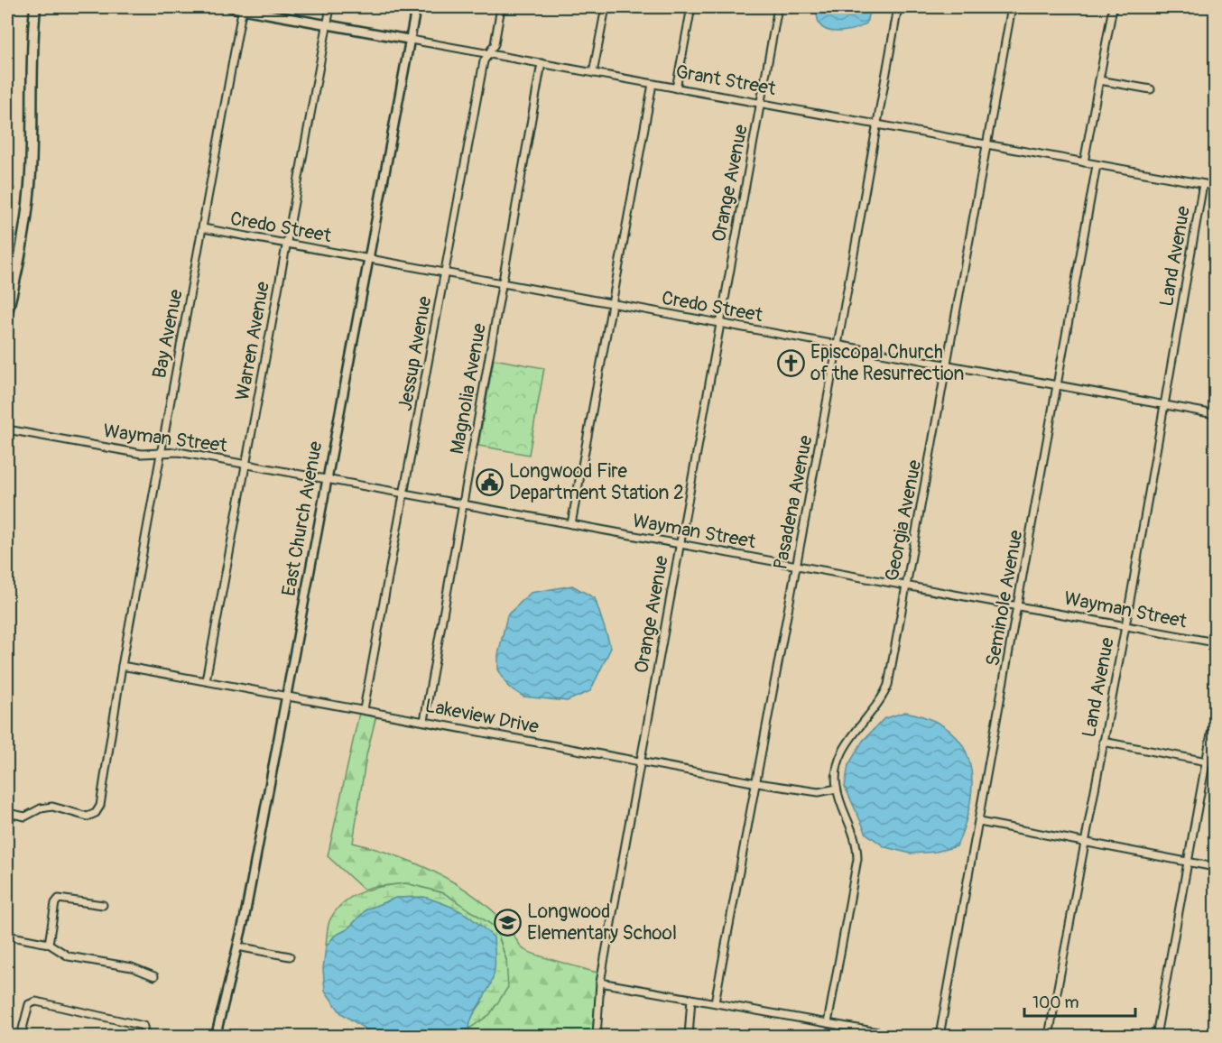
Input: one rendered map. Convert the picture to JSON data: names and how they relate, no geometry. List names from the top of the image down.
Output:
{
  "streets": {
    "street": [
      "Grant Street",
      "Orange Avenue",
      "Credo Street",
      "Land Avenue",
      "Bay Avenue",
      "Warren Avenue",
      "Jessup Avenue",
      "Magnolia Avenue",
      "Wayman Street",
      "Pasadena Avenue",
      "East Church Avenue",
      "Georgia Avenue",
      "Seminole Avenue",
      "Lakeview Drive"
    ]
  },
  "crossings": [
    ["Grant Street", "Orange Avenue"],
    ["Grant Street", "Land Avenue"],
    ["Grant Street", "Bay Avenue"],
    ["Grant Street", "Warren Avenue"],
    ["Grant Street", "Jessup Avenue"],
    ["Grant Street", "Magnolia Avenue"],
    ["Grant Street", "Pasadena Avenue"],
    ["Grant Street", "East Church Avenue"],
    ["Grant Street", "Georgia Avenue"],
    ["Grant Street", "Seminole Avenue"],
    ["Orange Avenue", "Credo Street"],
    ["Orange Avenue", "Wayman Street"],
    ["Orange Avenue", "Lakeview Drive"],
    ["Credo Street", "Land Avenue"],
    ["Credo Street", "Bay Avenue"],
    ["Credo Street", "Warren Avenue"],
    ["Credo Street", "Jessup Avenue"],
    ["Credo Street", "Magnolia Avenue"],
    ["Credo Street", "Pasadena Avenue"],
    ["Credo Street", "East Church Avenue"],
    ["Credo Street", "Georgia Avenue"],
    ["Credo Street", "Seminole Avenue"],
    ["Land Avenue", "Wayman Street"],
    ["Bay Avenue", "Wayman Street"],
    ["Bay Avenue", "Lakeview Drive"],
    ["Warren Avenue", "Wayman Street"],
    ["Warren Avenue", "Lakeview Drive"],
    ["Jessup Avenue", "Wayman Street"],
    ["Jessup Avenue", "Lakeview Drive"],
    ["Magnolia Avenue", "Wayman Street"],
    ["Magnolia Avenue", "Lakeview Drive"],
    ["Wayman Street", "Pasadena Avenue"],
    ["Wayman Street", "East Church Avenue"],
    ["Wayman Street", "Georgia Avenue"],
    ["Wayman Street", "Seminole Avenue"],
    ["Pasadena Avenue", "Lakeview Drive"],
    ["East Church Avenue", "Lakeview Drive"],
    ["Georgia Avenue", "Lakeview Drive"]
  ],
  "places": {
    "church": ["Episcopal Church of the Resurrection"],
    "public building": ["Longwood Fire Department Station 2"],
    "school or university": ["Longwood Elementary School"]
  },
  "scale_bar": "100 m"
}
